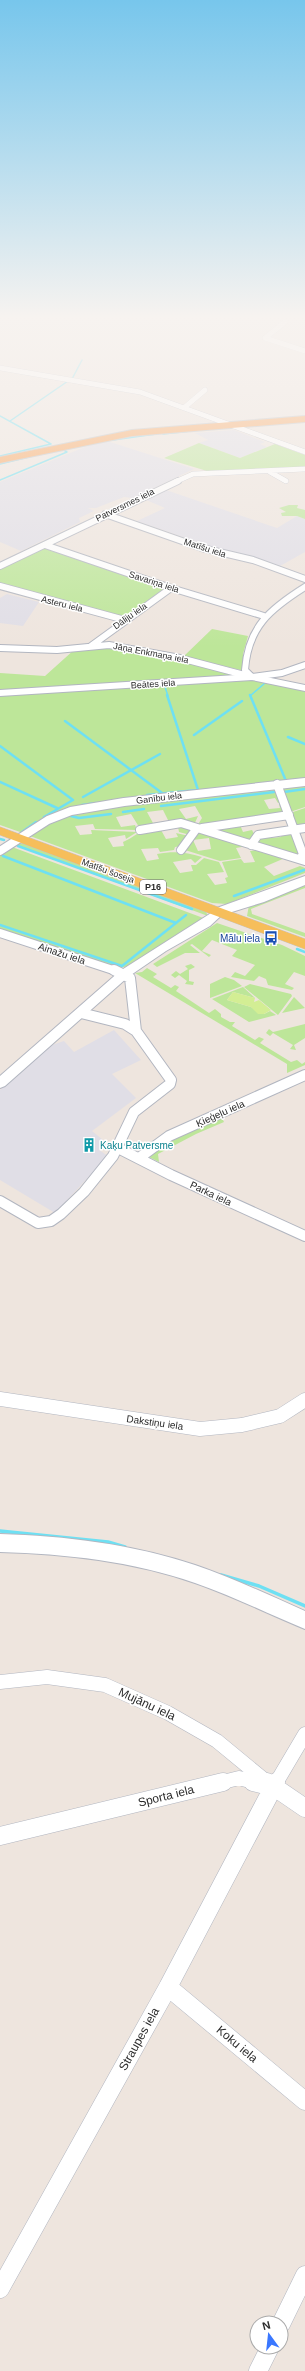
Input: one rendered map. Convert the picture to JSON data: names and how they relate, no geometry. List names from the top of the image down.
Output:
{
  "streets": {
    "main road": ["Matīšu šoseja", "P16"],
    "street": [
      "Patversmes iela",
      "Matīšu iela",
      "Savariņa iela",
      "Asteru iela",
      "Dāliju iela",
      "Jāņa Enkmaņa iela",
      "Beātes iela",
      "Ganību iela",
      "Ainažu iela",
      "Ķieģeļu iela",
      "Parka iela",
      "Dakstiņu iela",
      "Mujānu iela",
      "Sporta iela",
      "Straupes iela",
      "Koku iela"
    ]
  },
  "crossings": [
    ["Patversmes iela", "Matīšu iela"],
    ["Patversmes iela", "Savariņa iela"],
    ["Savariņa iela", "Dāliju iela"],
    ["Asteru iela", "Dāliju iela"],
    ["Dāliju iela", "Jāņa Enkmaņa iela"],
    ["Jāņa Enkmaņa iela", "Beātes iela"],
    ["Ganību iela", "Matīšu šoseja"],
    ["Ķieģeļu iela", "Parka iela"],
    ["Mujānu iela", "Sporta iela"],
    ["Mujānu iela", "Straupes iela"],
    ["Sporta iela", "Straupes iela"],
    ["Straupes iela", "Koku iela"]
  ],
  "places": {
    "bus stop": ["Mālu iela"],
    "building": ["Kaķu Patversme"]
  },
  "north": "top"
}
